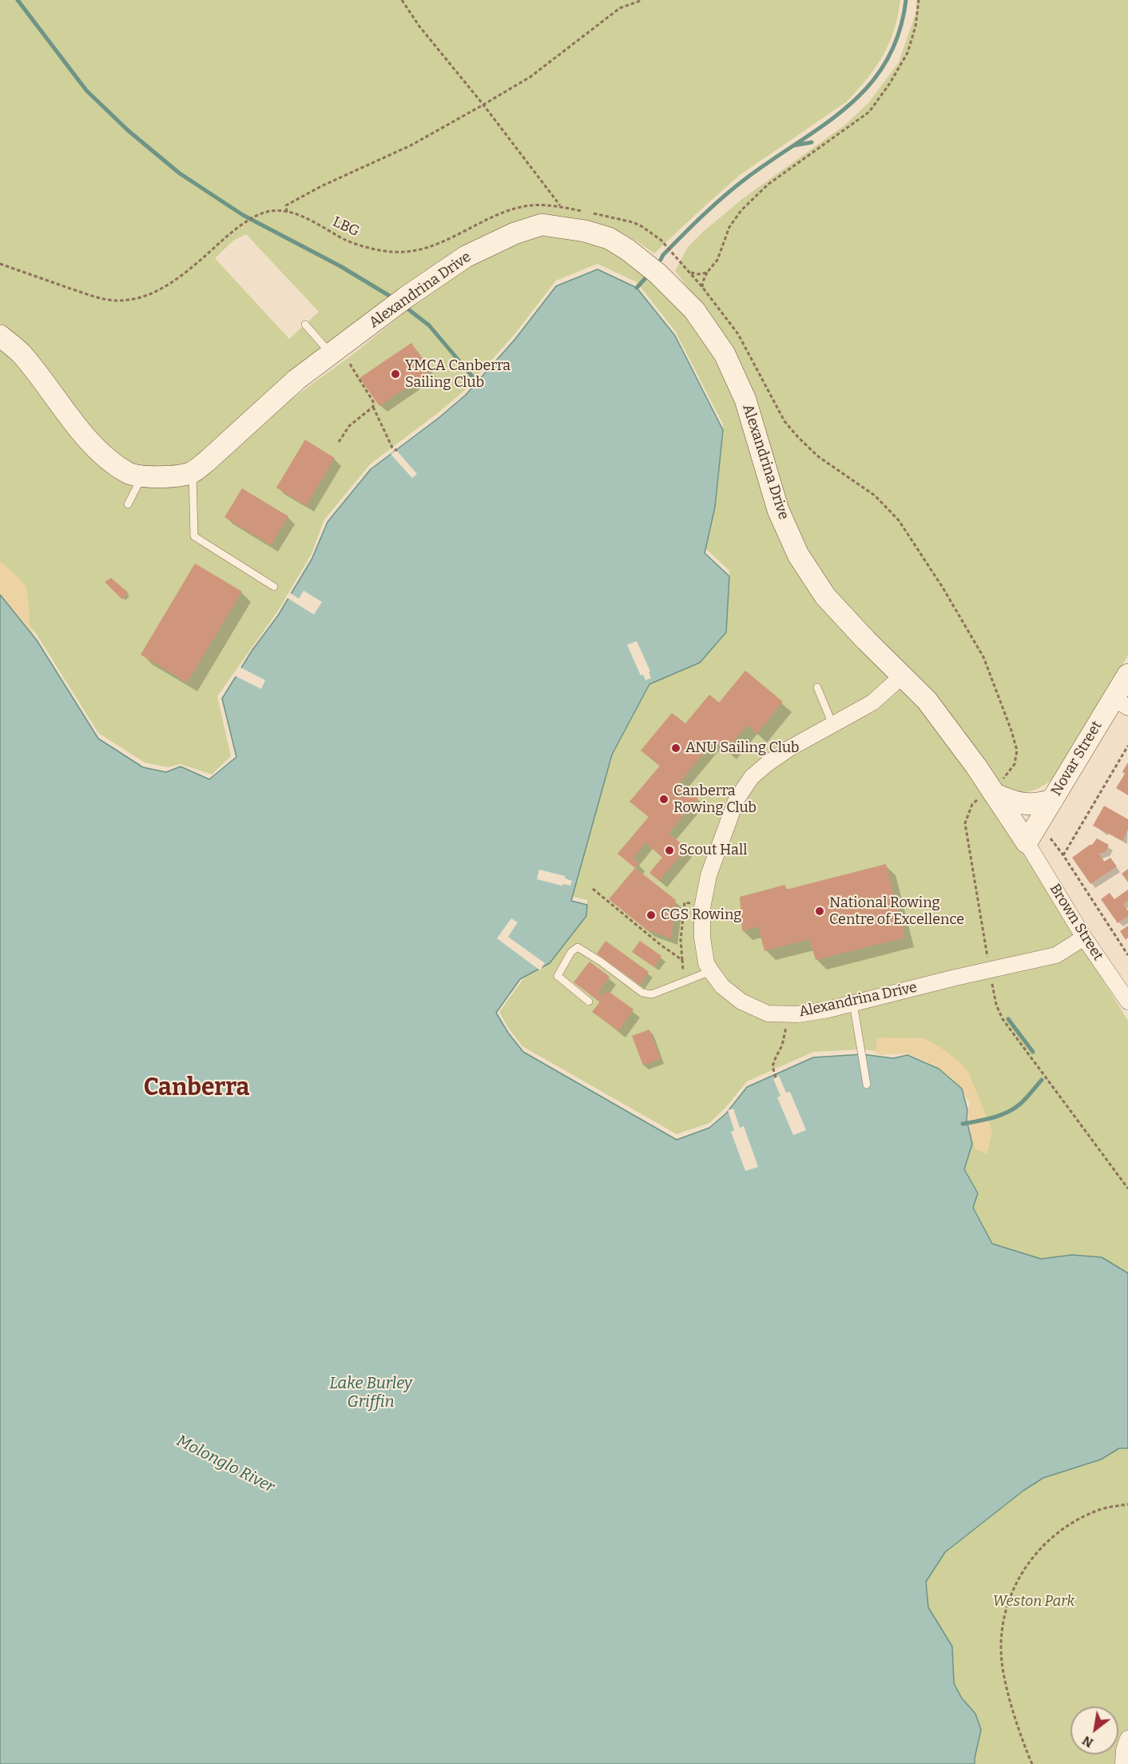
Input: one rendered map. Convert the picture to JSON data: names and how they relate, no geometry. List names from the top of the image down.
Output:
{
  "streets": {
    "main road": ["Alexandrina Drive", "Novar Street"],
    "street": ["Brown Street"],
    "path": ["LBG"]
  },
  "crossings": [
    ["Alexandrina Drive", "Novar Street"],
    ["Alexandrina Drive", "Brown Street"],
    ["Novar Street", "Brown Street"]
  ],
  "districts": ["Canberra"],
  "water": ["Lake Burley Griffin", "Molonglo River"],
  "parks": ["Weston Park"],
  "places": [
    "YMCA Canberra Sailing Club",
    "ANU Sailing Club",
    "Canberra Rowing Club",
    "Scout Hall",
    "National Rowing Centre of Excellence",
    "CGS Rowing"
  ],
  "north": "bottom left"
}
